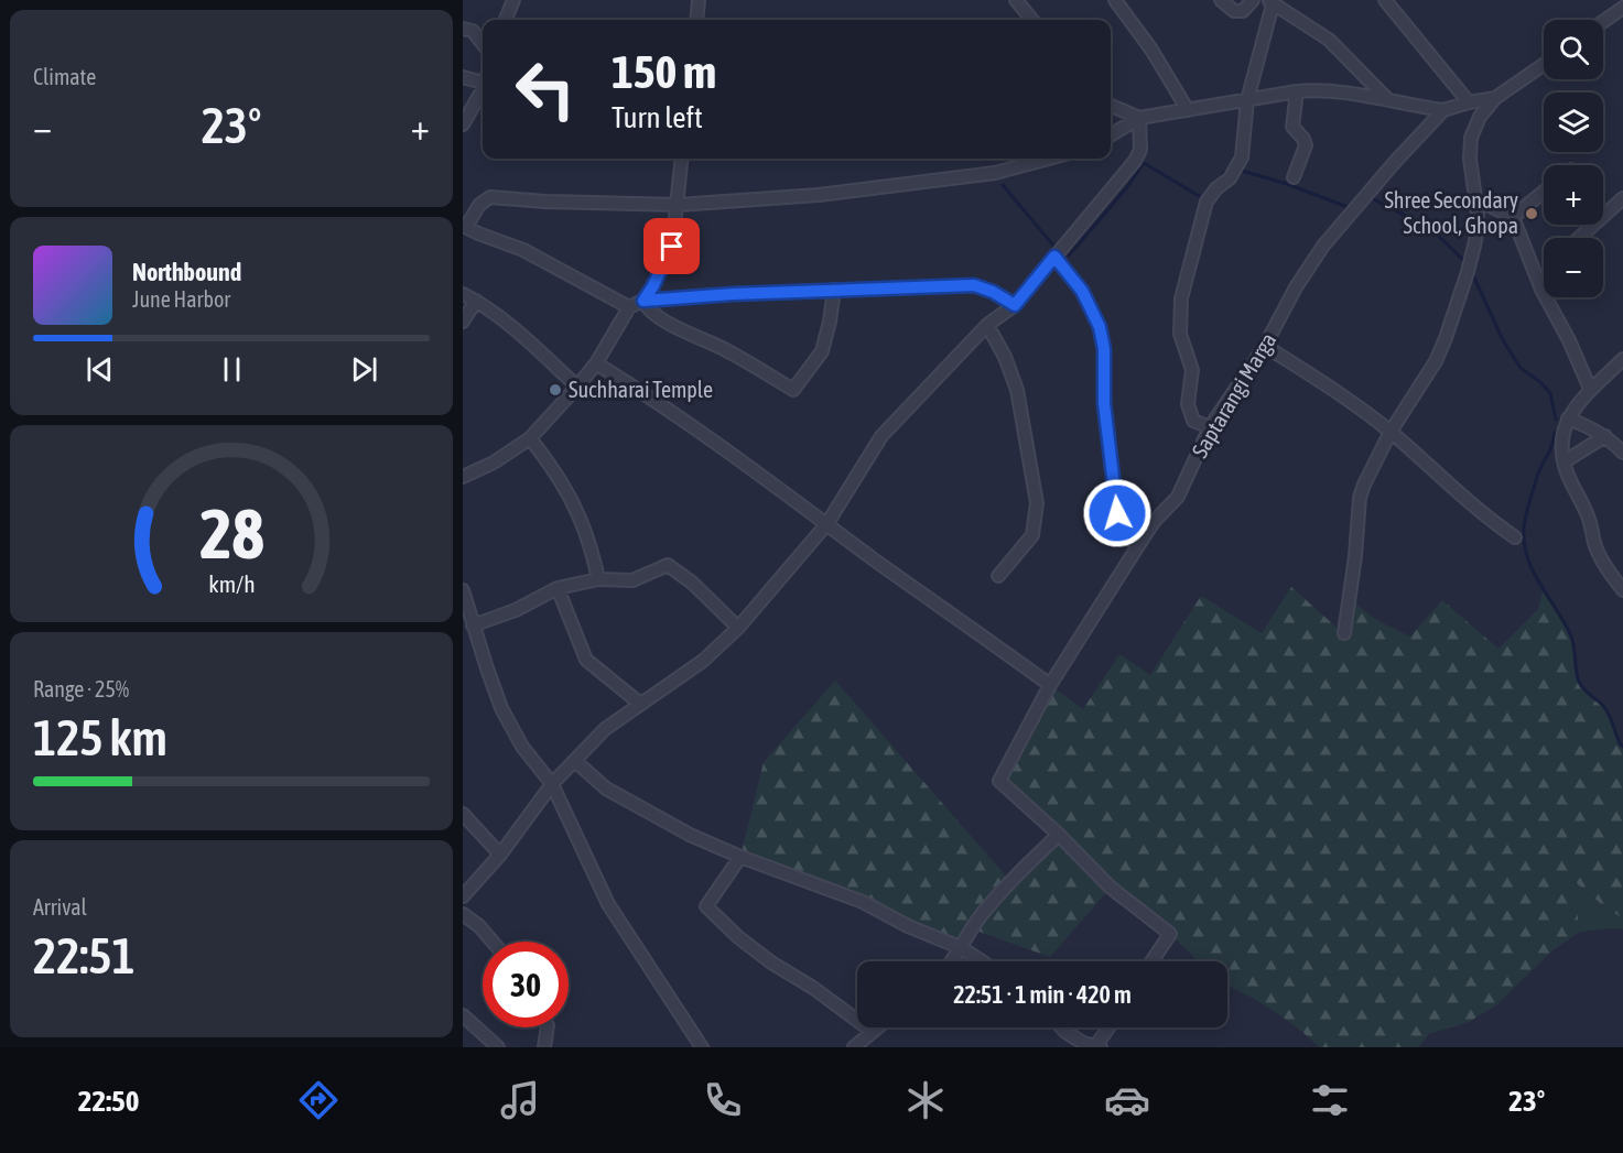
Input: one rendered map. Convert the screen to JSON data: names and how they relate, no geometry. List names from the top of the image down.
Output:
{
  "streets": {
    "street": ["Saptarangi Marga"]
  },
  "places": ["Shree Secondary School, Ghopa", "Suchharai Temple"],
  "page": {
    "tile": [
      "Climate",
      ["Range · 25%", "125 km"],
      ["Arrival", "22:51"]
    ],
    "map_buttons": ["+", "−"],
    "turn": ["150 m", "Turn left"],
    "heat": ["−", "23°", "+"],
    "song": ["Northbound", "June Harbor"],
    "limit": "30",
    "trip": "22:51 · 1 min · 420 m",
    "tabs": ["22:50", "23°"],
    "gauge": ["28", "km/h"]
  }
}
